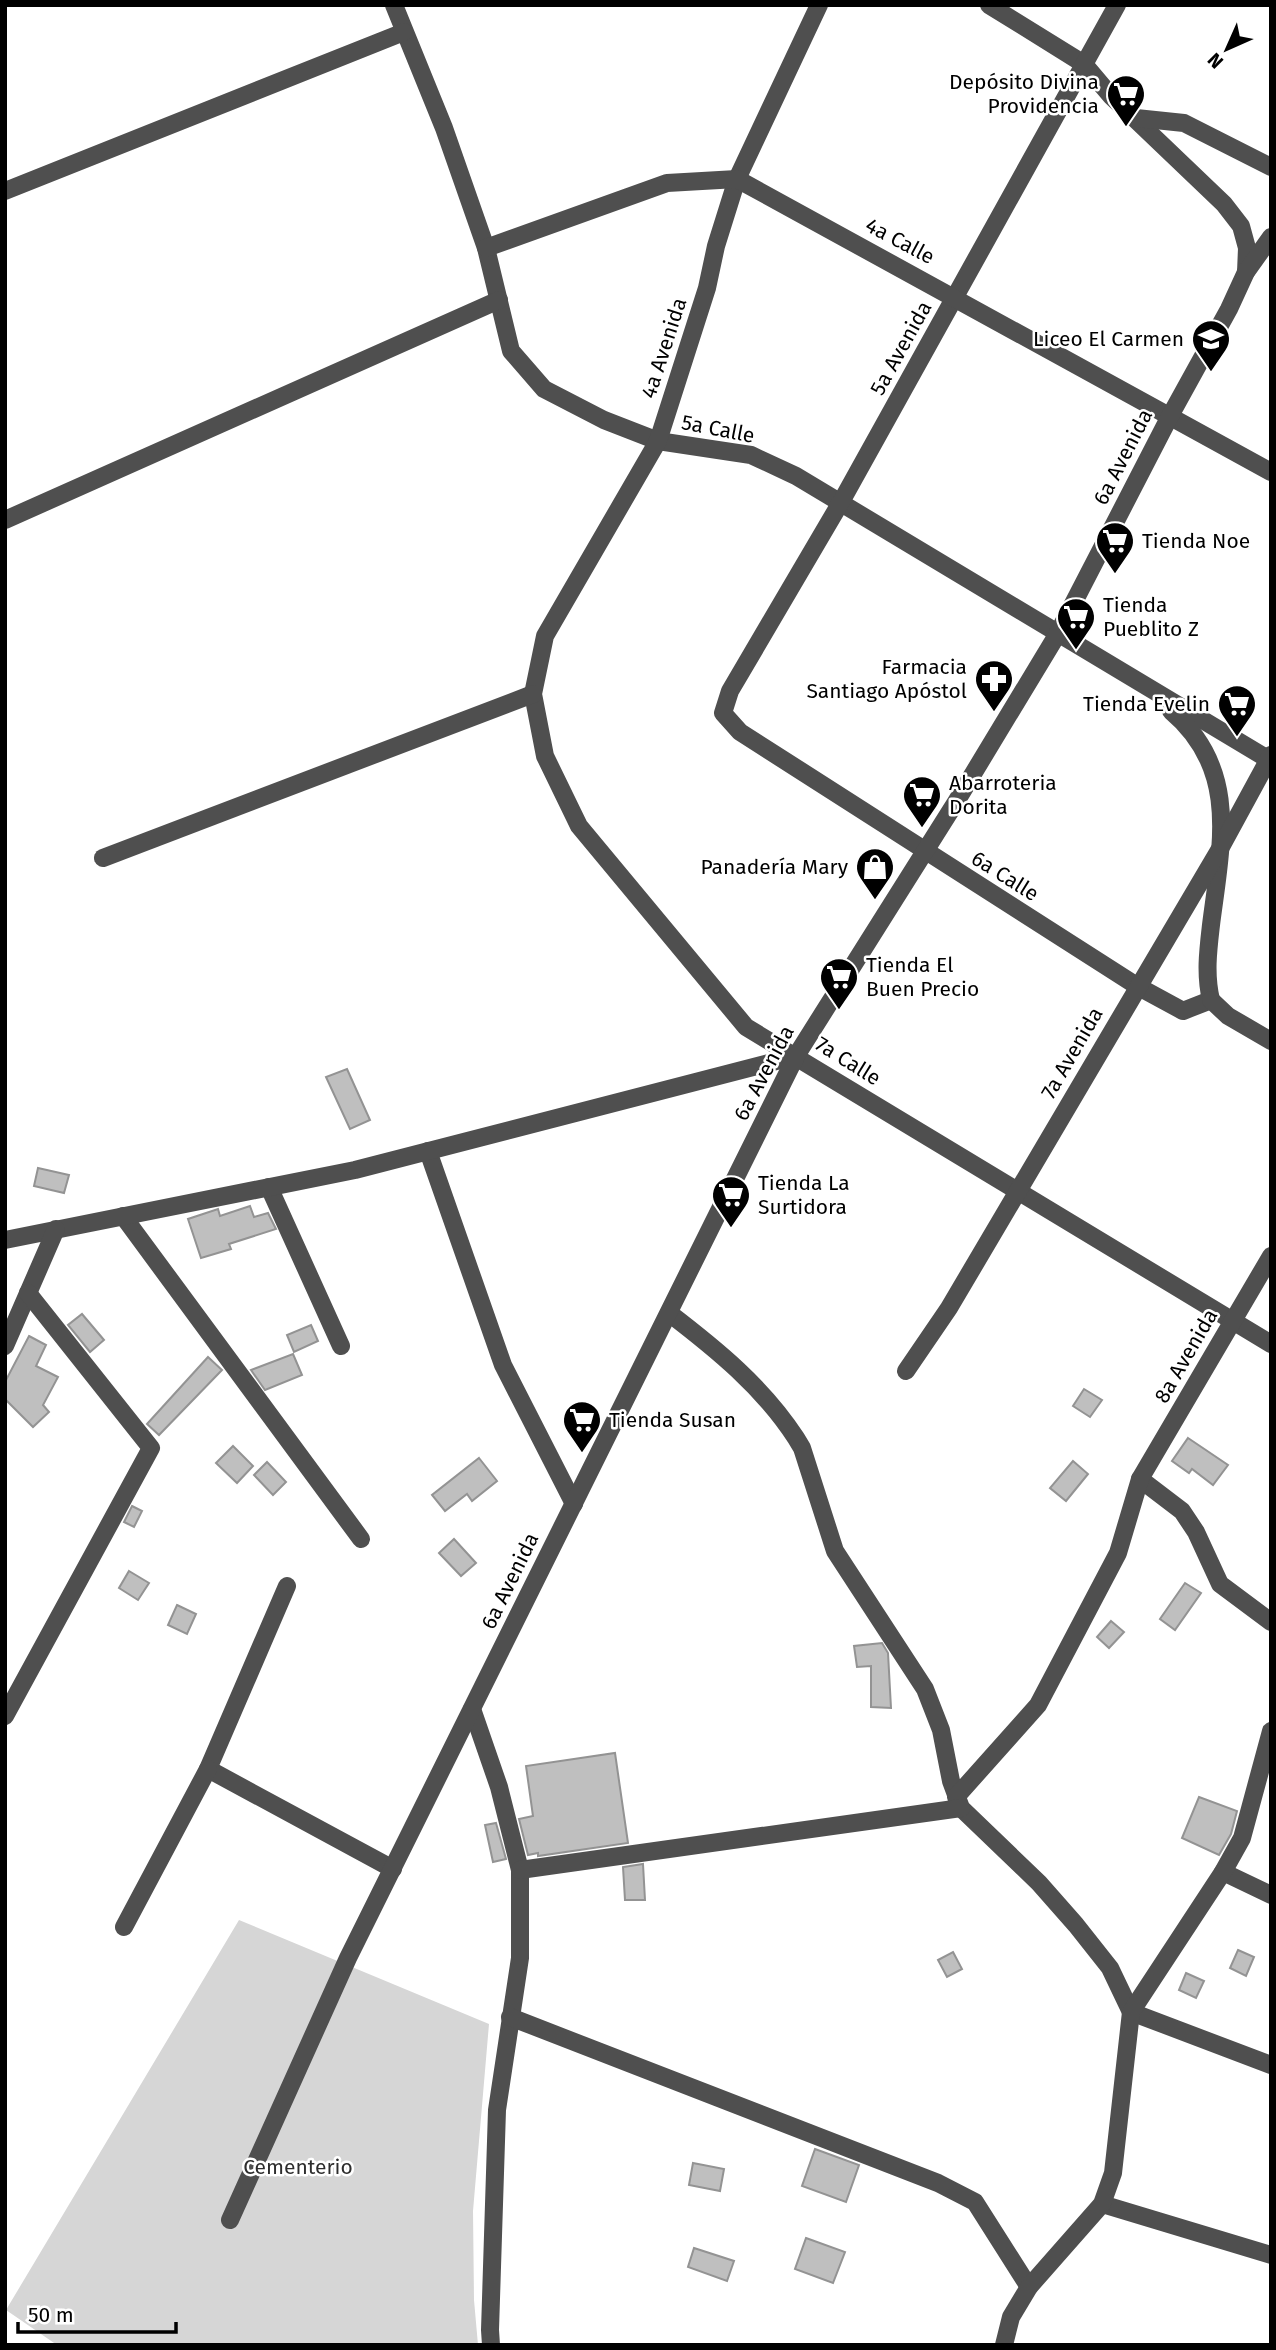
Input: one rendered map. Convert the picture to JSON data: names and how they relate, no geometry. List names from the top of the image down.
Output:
{
  "streets": {
    "street": [
      "4a Calle",
      "4a Avenida",
      "5a Avenida",
      "5a Calle",
      "6a Avenida",
      "6a Calle",
      "7a Avenida",
      "7a Calle",
      "8a Avenida"
    ]
  },
  "crossings": [
    ["4a Calle", "4a Avenida"],
    ["4a Calle", "5a Avenida"],
    ["4a Calle", "6a Avenida"],
    ["4a Avenida", "5a Calle"],
    ["4a Avenida", "7a Calle"],
    ["5a Avenida", "5a Calle"],
    ["5a Avenida", "6a Calle"],
    ["5a Calle", "6a Avenida"],
    ["5a Calle", "7a Avenida"],
    ["6a Avenida", "6a Calle"],
    ["6a Avenida", "7a Calle"],
    ["6a Calle", "7a Avenida"],
    ["7a Avenida", "7a Calle"],
    ["7a Calle", "8a Avenida"]
  ],
  "parks": ["Cementerio"],
  "places": {
    "supermarket": [
      "Depósito Divina Providencia",
      "Tienda Noe",
      "Tienda Pueblito Z",
      "Tienda Evelin",
      "Abarroteria Dorita",
      "Tienda El Buen Precio",
      "Tienda La Surtidora",
      "Tienda Susan"
    ],
    "school or university": ["Liceo El Carmen"],
    "pharmacy": ["Farmacia Santiago Apóstol"],
    "shop": ["Panadería Mary"]
  },
  "scale_bar": "50 m",
  "north": "bottom left"
}
